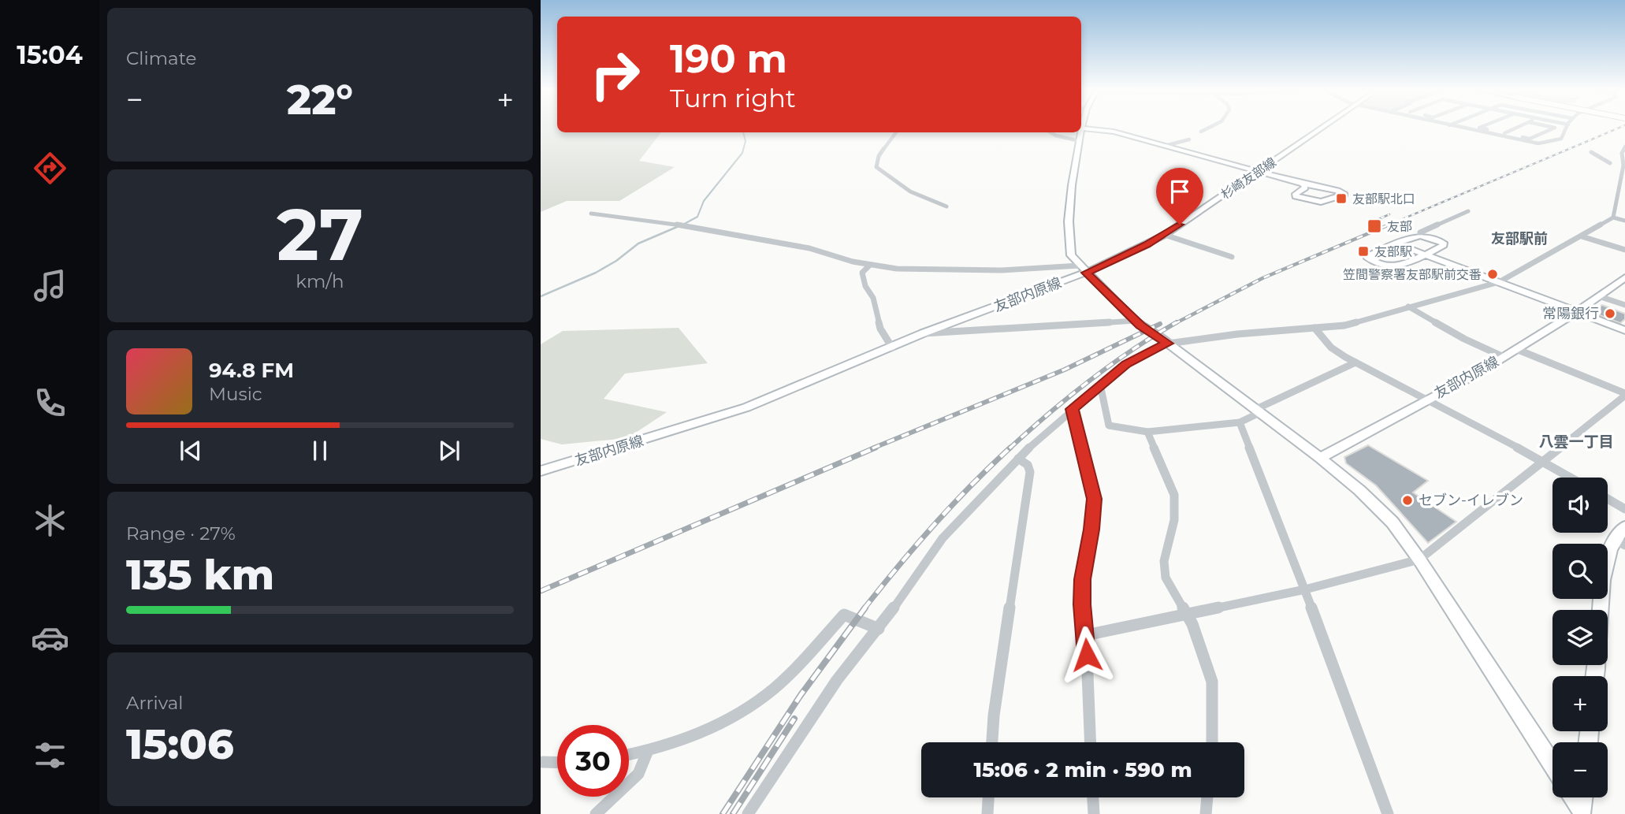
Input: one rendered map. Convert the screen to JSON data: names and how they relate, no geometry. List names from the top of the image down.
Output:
{
  "streets": {
    "main road": ["杉崎友部線", "友部内原線"]
  },
  "crossings": [
    ["杉崎友部線", "友部内原線"]
  ],
  "districts": ["友部駅前", "八雲一丁目"],
  "places": {
    "transit": ["友部駅北口", "友部", "友部駅"],
    "other": ["笠間警察署友部駅前交番", "常陽銀行", "セブン-イレブン"]
  },
  "page": {
    "tabs": "15:04",
    "tile": [
      "Climate",
      ["27", "km/h"],
      ["Range · 27%", "135 km"],
      ["Arrival", "15:06"]
    ],
    "turn": ["190 m", "Turn right"],
    "heat": ["−", "22°", "+"],
    "song": ["94.8 FM", "Music"],
    "map_buttons": ["+", "−"],
    "limit": "30",
    "trip": "15:06 · 2 min · 590 m"
  }
}
